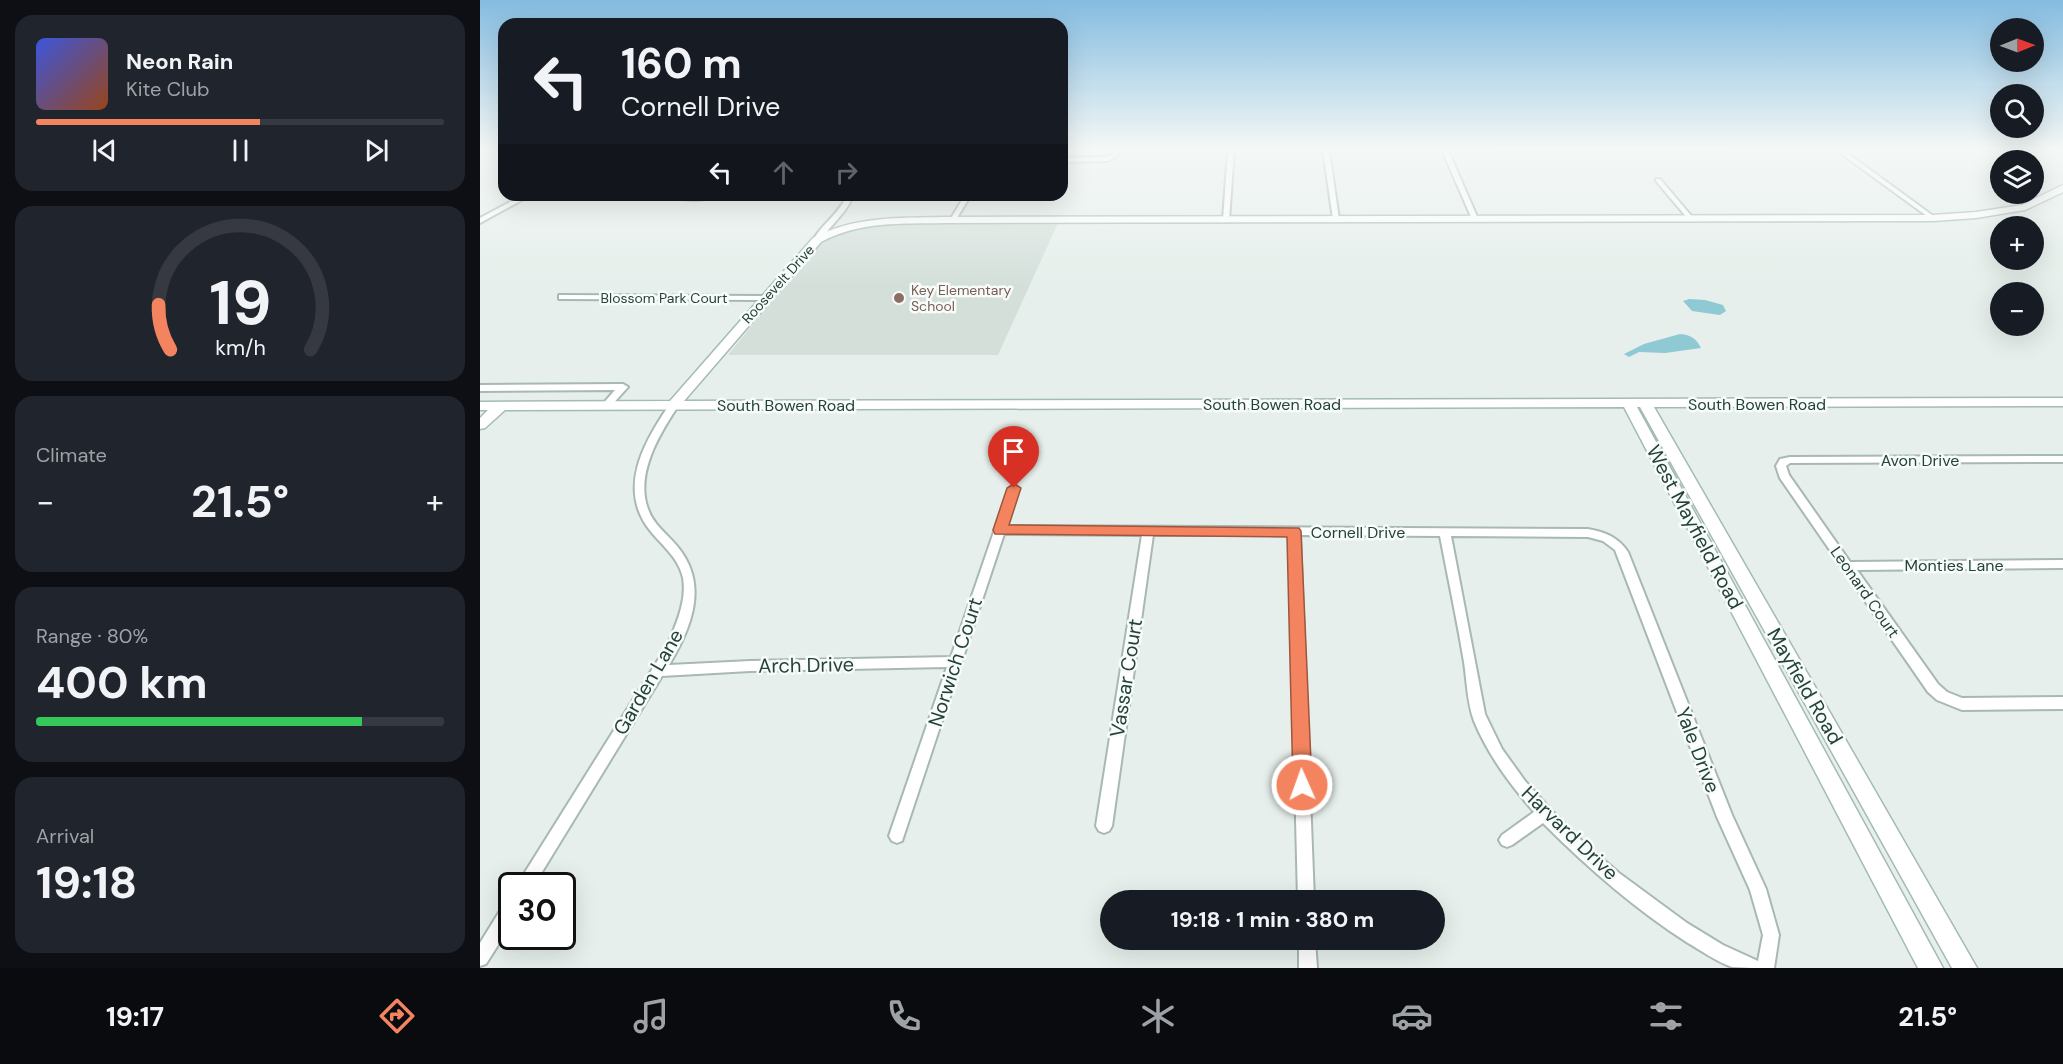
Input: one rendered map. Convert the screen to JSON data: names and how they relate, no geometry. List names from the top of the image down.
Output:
{
  "streets": {
    "main road": [
      "Roosevelt Drive",
      "South Bowen Road",
      "West Mayfield Road",
      "Mayfield Road"
    ],
    "street": [
      "Blossom Park Court",
      "Avon Drive",
      "Cornell Drive",
      "Monties Lane",
      "Leonard Court",
      "Norwich Court",
      "Arch Drive",
      "Vassar Court",
      "Garden Lane",
      "Yale Drive",
      "Harvard Drive"
    ]
  },
  "crossings": [
    ["Roosevelt Drive", "Blossom Park Court"],
    ["Roosevelt Drive", "South Bowen Road"],
    ["Roosevelt Drive", "Garden Lane"],
    ["South Bowen Road", "West Mayfield Road"],
    ["South Bowen Road", "Garden Lane"],
    ["South Bowen Road", "Mayfield Road"],
    ["Avon Drive", "Leonard Court"],
    ["West Mayfield Road", "Mayfield Road"],
    ["Cornell Drive", "Norwich Court"],
    ["Cornell Drive", "Vassar Court"],
    ["Cornell Drive", "Yale Drive"],
    ["Cornell Drive", "Harvard Drive"],
    ["Monties Lane", "Leonard Court"],
    ["Norwich Court", "Arch Drive"],
    ["Arch Drive", "Garden Lane"],
    ["Yale Drive", "Harvard Drive"]
  ],
  "places": ["Key Elementary School"],
  "north": "right",
  "page": {
    "map_buttons": ["+", "−"],
    "turn": ["160 m", "Cornell Drive"],
    "song": ["Neon Rain", "Kite Club"],
    "tile": [
      "Climate",
      ["Range · 80%", "400 km"],
      ["Arrival", "19:18"]
    ],
    "heat": ["−", "21.5°", "+"],
    "limit": "30",
    "trip": "19:18 · 1 min · 380 m",
    "tabs": ["19:17", "21.5°"],
    "gauge": ["19", "km/h"]
  }
}
